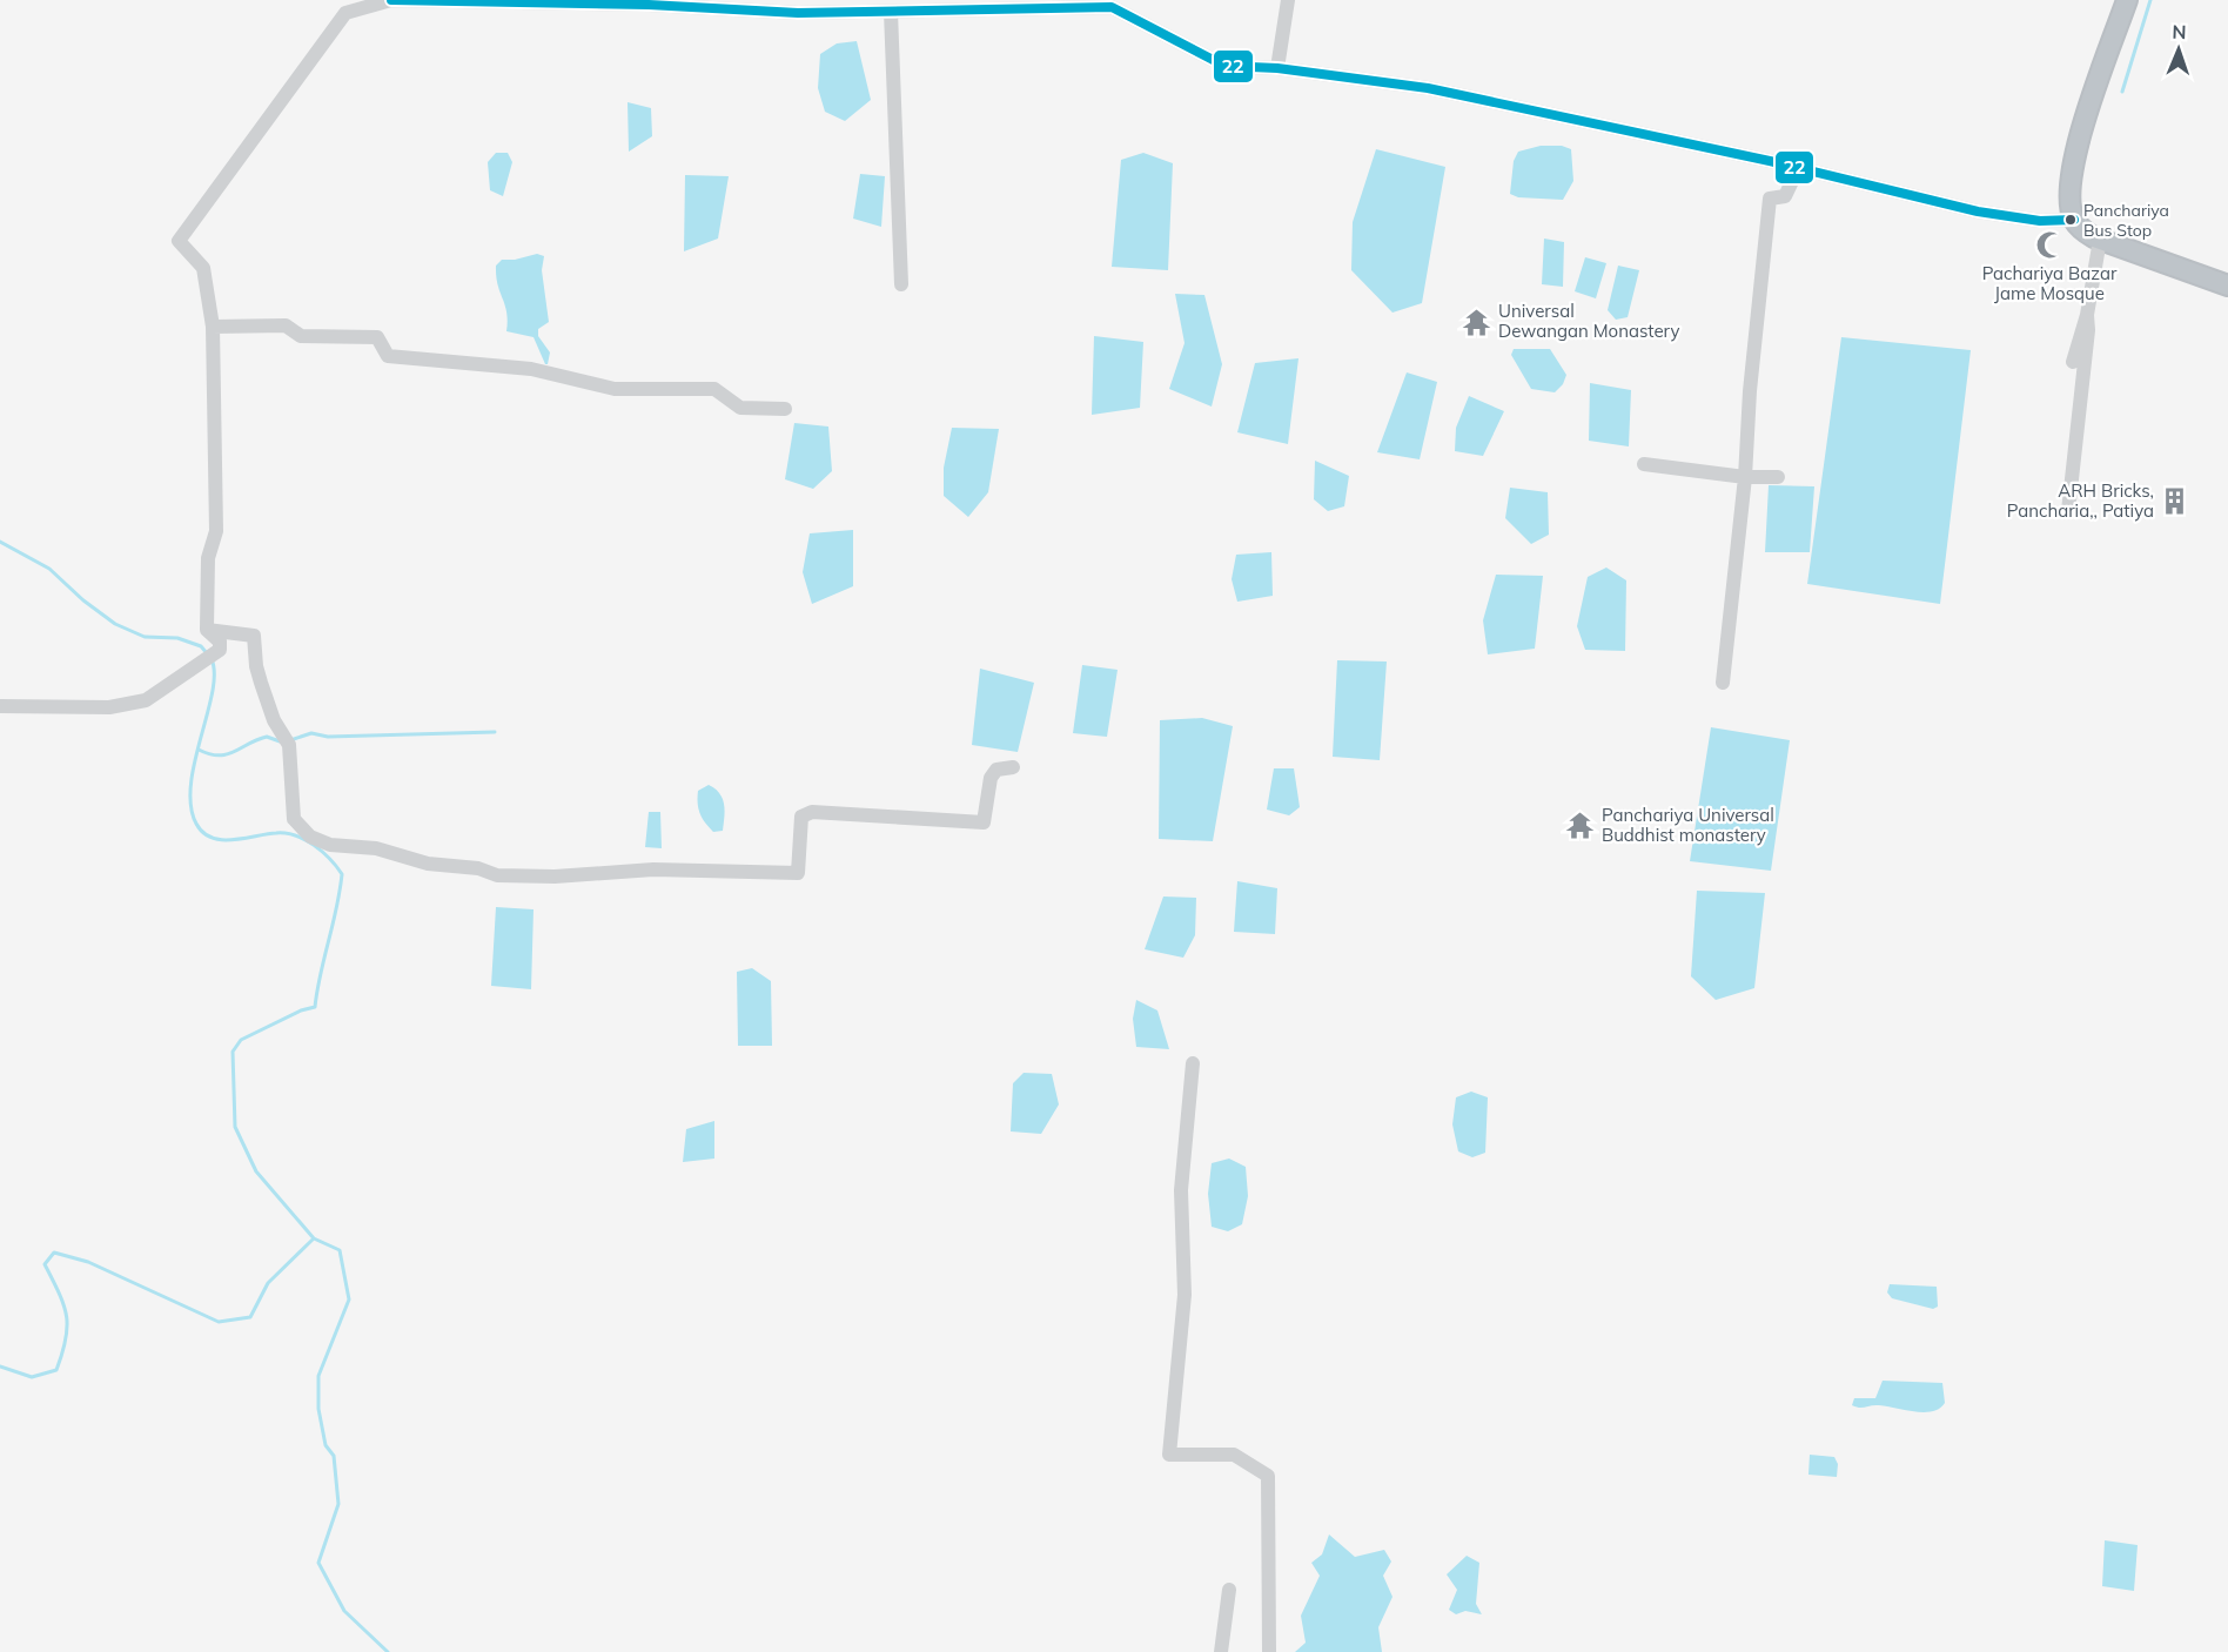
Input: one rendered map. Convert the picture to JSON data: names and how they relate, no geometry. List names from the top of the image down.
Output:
{
  "places": {
    "other": ["Panchariya Bus Stop"],
    "mosque": ["Pachariya Bazar Jame Mosque"],
    "temple": ["Universal Dewangan Monastery", "Panchariya Universal Buddhist monastery"],
    "building": ["ARH Bricks, Pancharia,, Patiya"]
  },
  "lines": ["transit line 22"],
  "north": "top"
}
